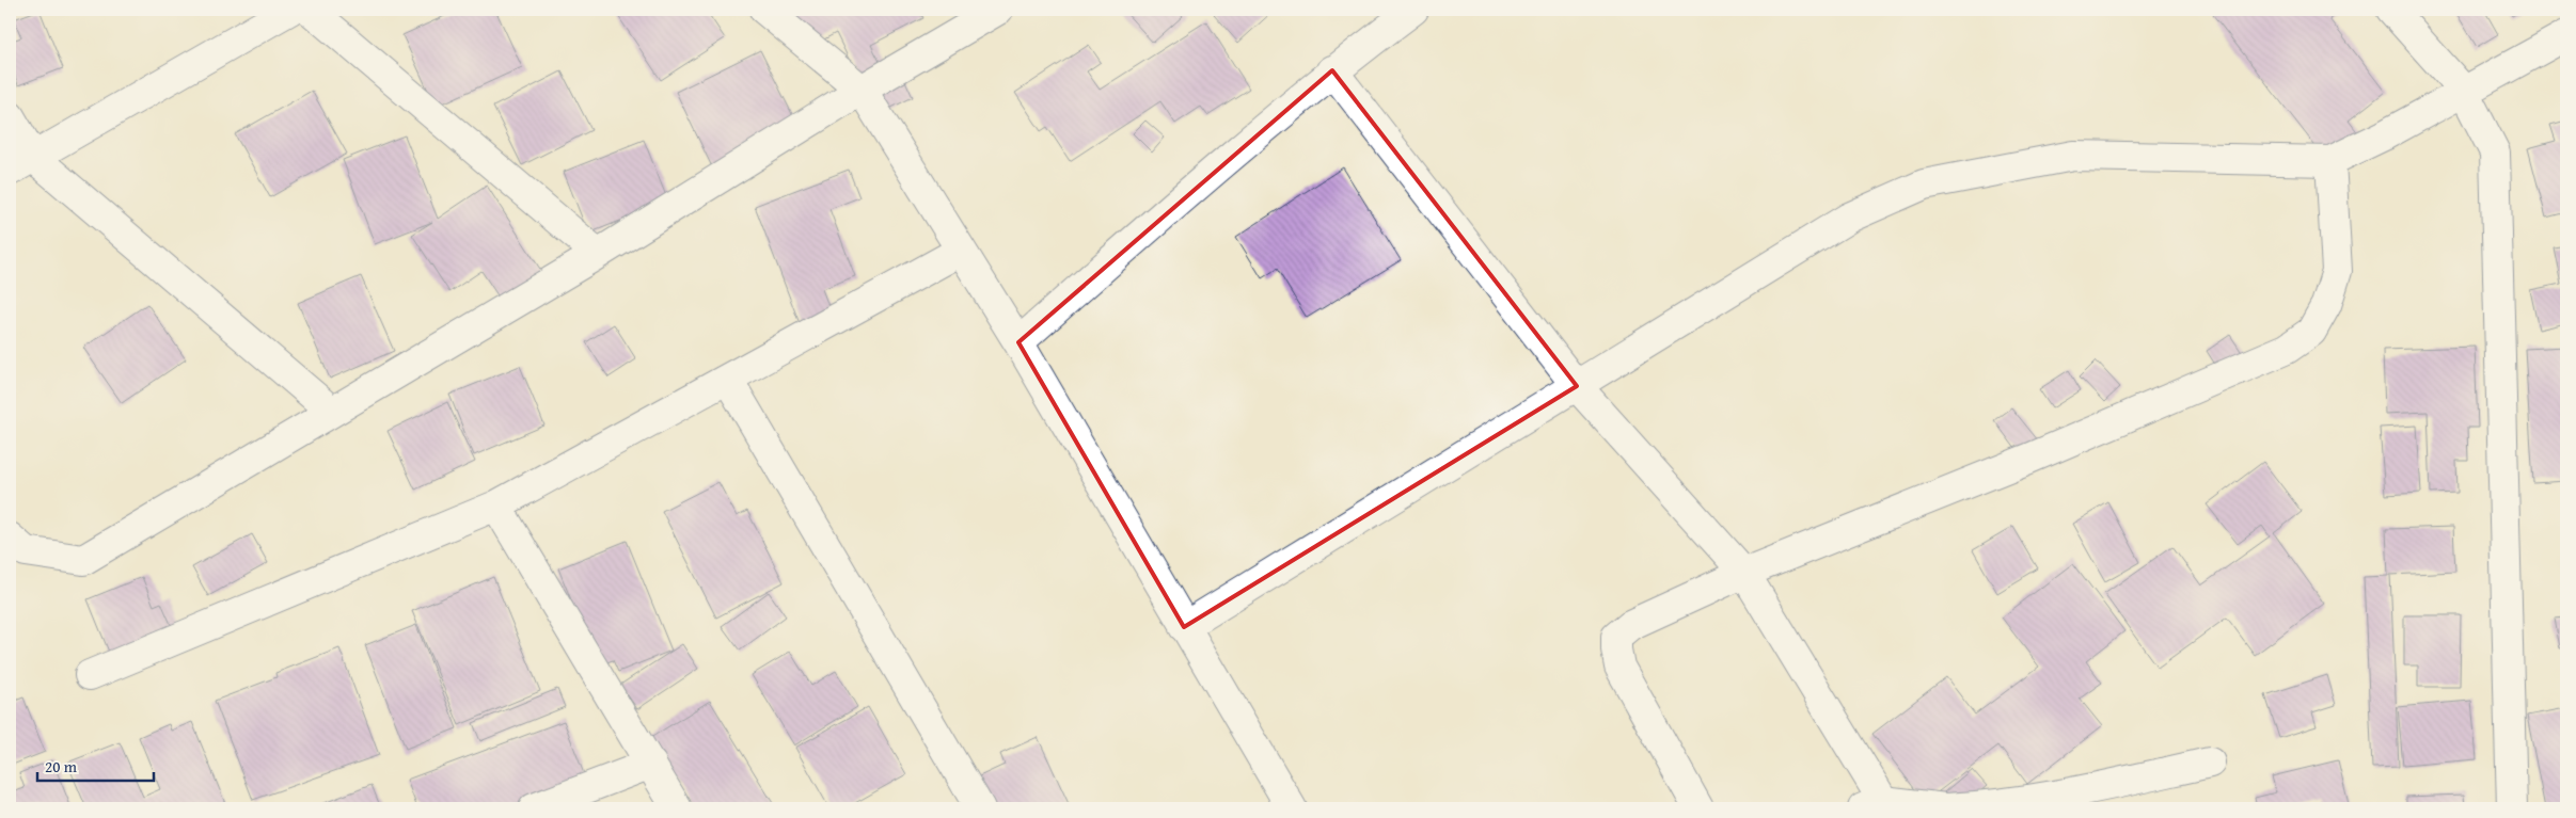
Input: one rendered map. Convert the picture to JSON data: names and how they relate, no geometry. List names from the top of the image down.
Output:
{
  "scale_bar": "20 m"
}
